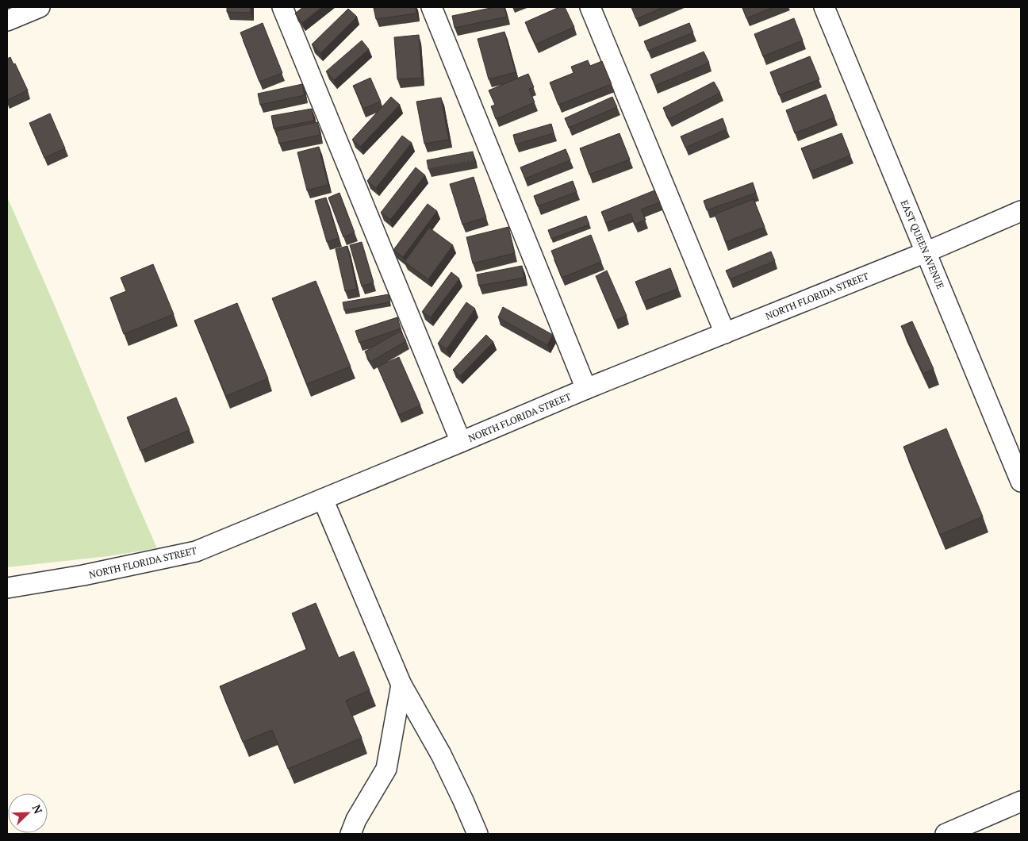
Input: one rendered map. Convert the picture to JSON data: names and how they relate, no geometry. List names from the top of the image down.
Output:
{
  "streets": {
    "street": ["EAST QUEEN AVENUE", "NORTH FLORIDA STREET"]
  },
  "crossings": [
    ["EAST QUEEN AVENUE", "NORTH FLORIDA STREET"]
  ],
  "north": "top right"
}
